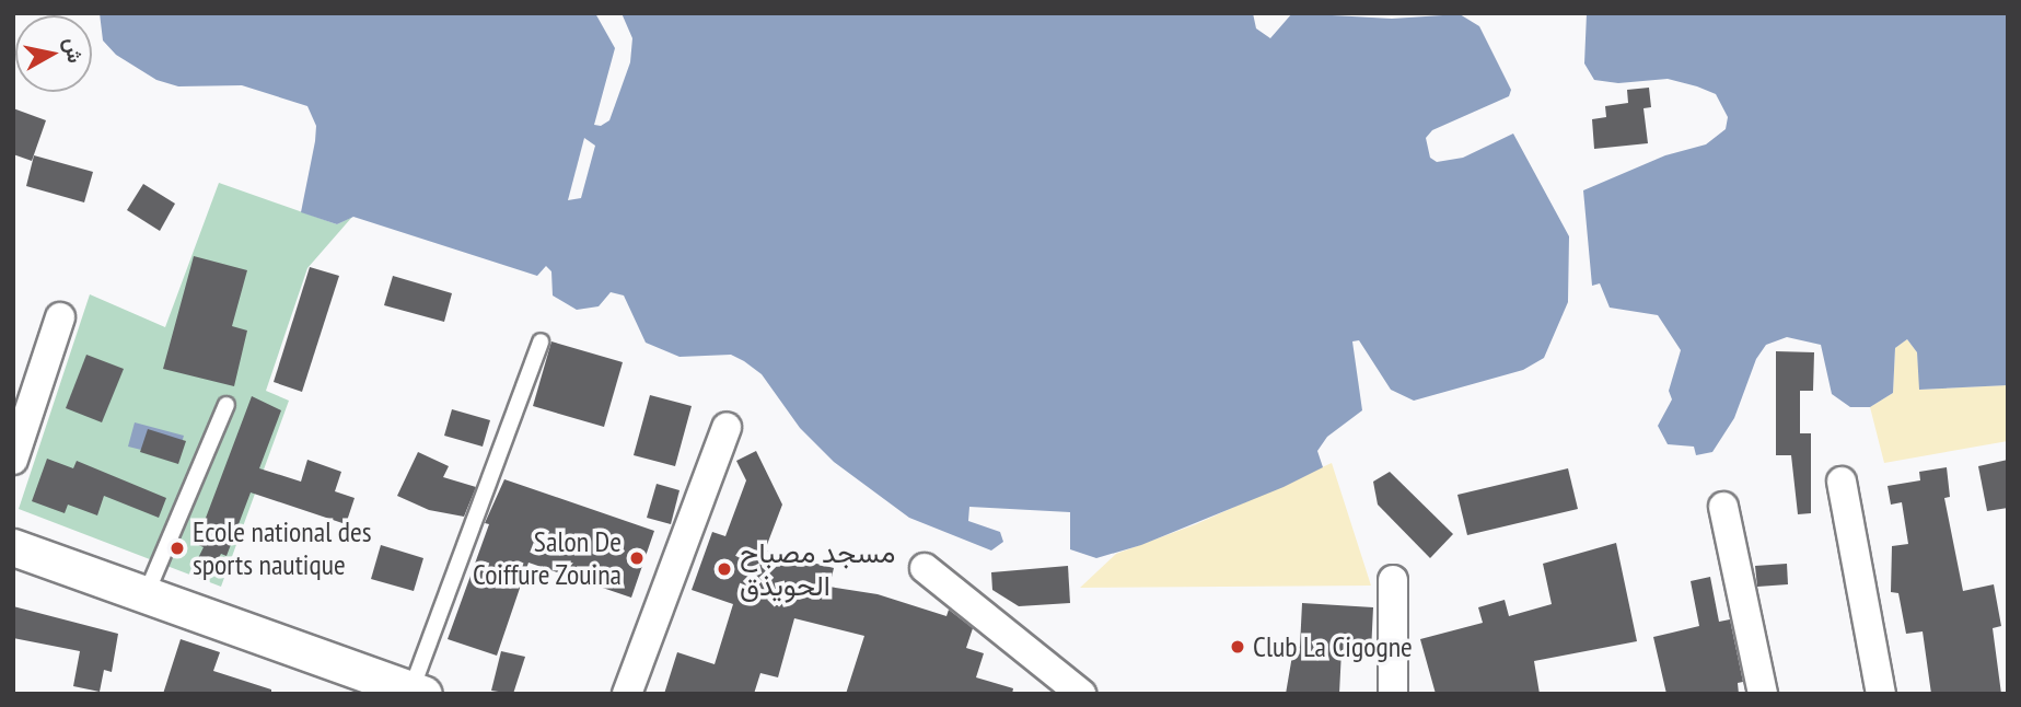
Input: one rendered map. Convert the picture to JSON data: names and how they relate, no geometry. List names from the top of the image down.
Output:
{
  "places": [
    "Ecole national des sports nautique",
    "Salon De Coiffure Zouina",
    "مسجد مصباح الحويذق",
    "Club La Cigogne"
  ],
  "north": "right"
}
